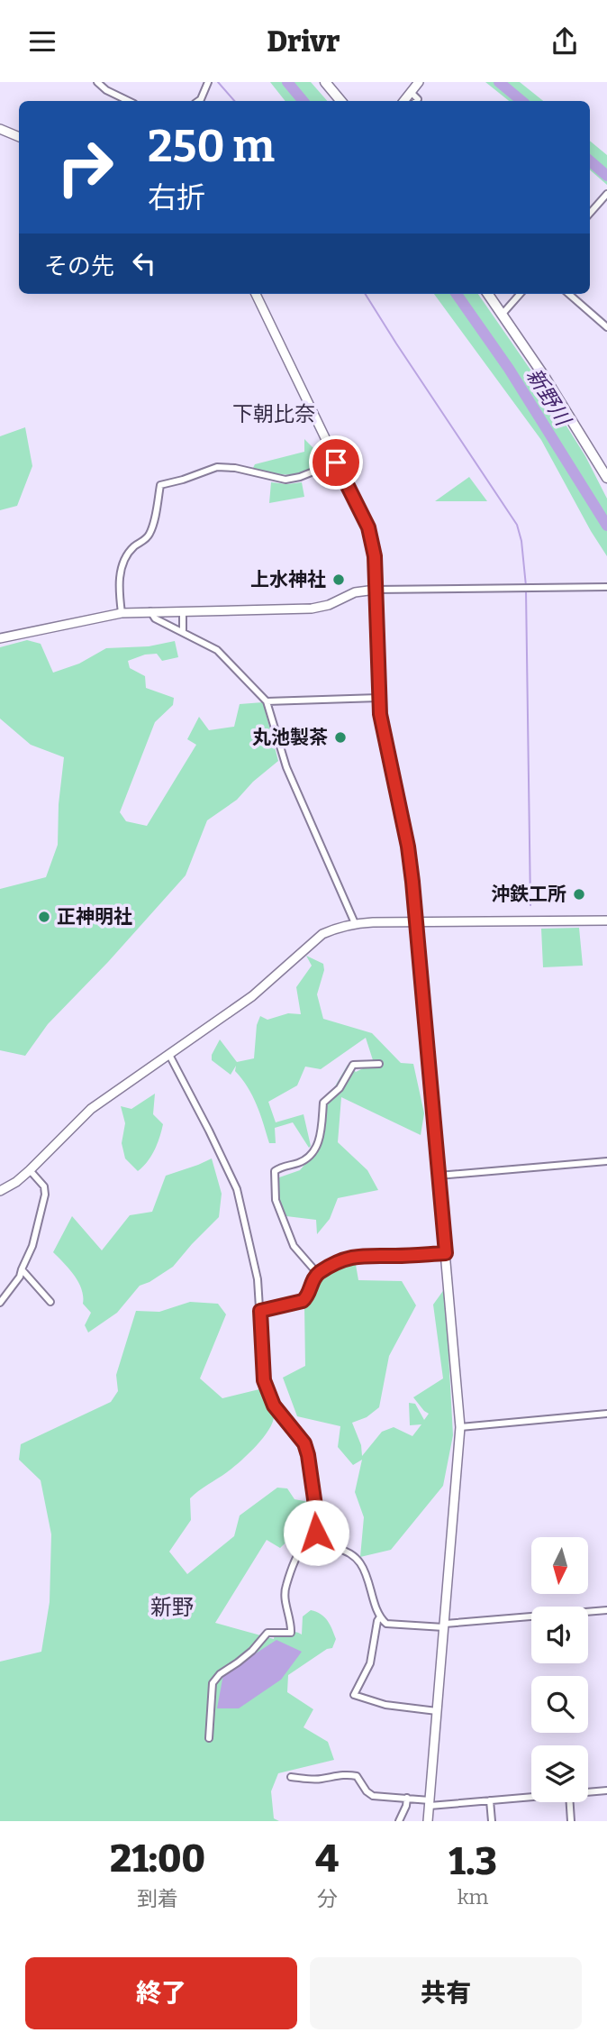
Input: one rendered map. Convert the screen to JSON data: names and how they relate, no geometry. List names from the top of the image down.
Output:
{
  "districts": ["下朝比奈", "新野"],
  "water": ["新野川"],
  "places": [
    "上水神社",
    "丸池製茶",
    "沖鉄工所",
    "正神明社"
  ],
  "north": "bottom",
  "page": {
    "header": "Drivr",
    "turn": ["250 m", "右折"],
    "then": "その先",
    "eta": [
      "21:00",
      "到着",
      "4",
      "分",
      "1.3",
      "km"
    ],
    "buttons": ["終了", "共有"]
  }
}
